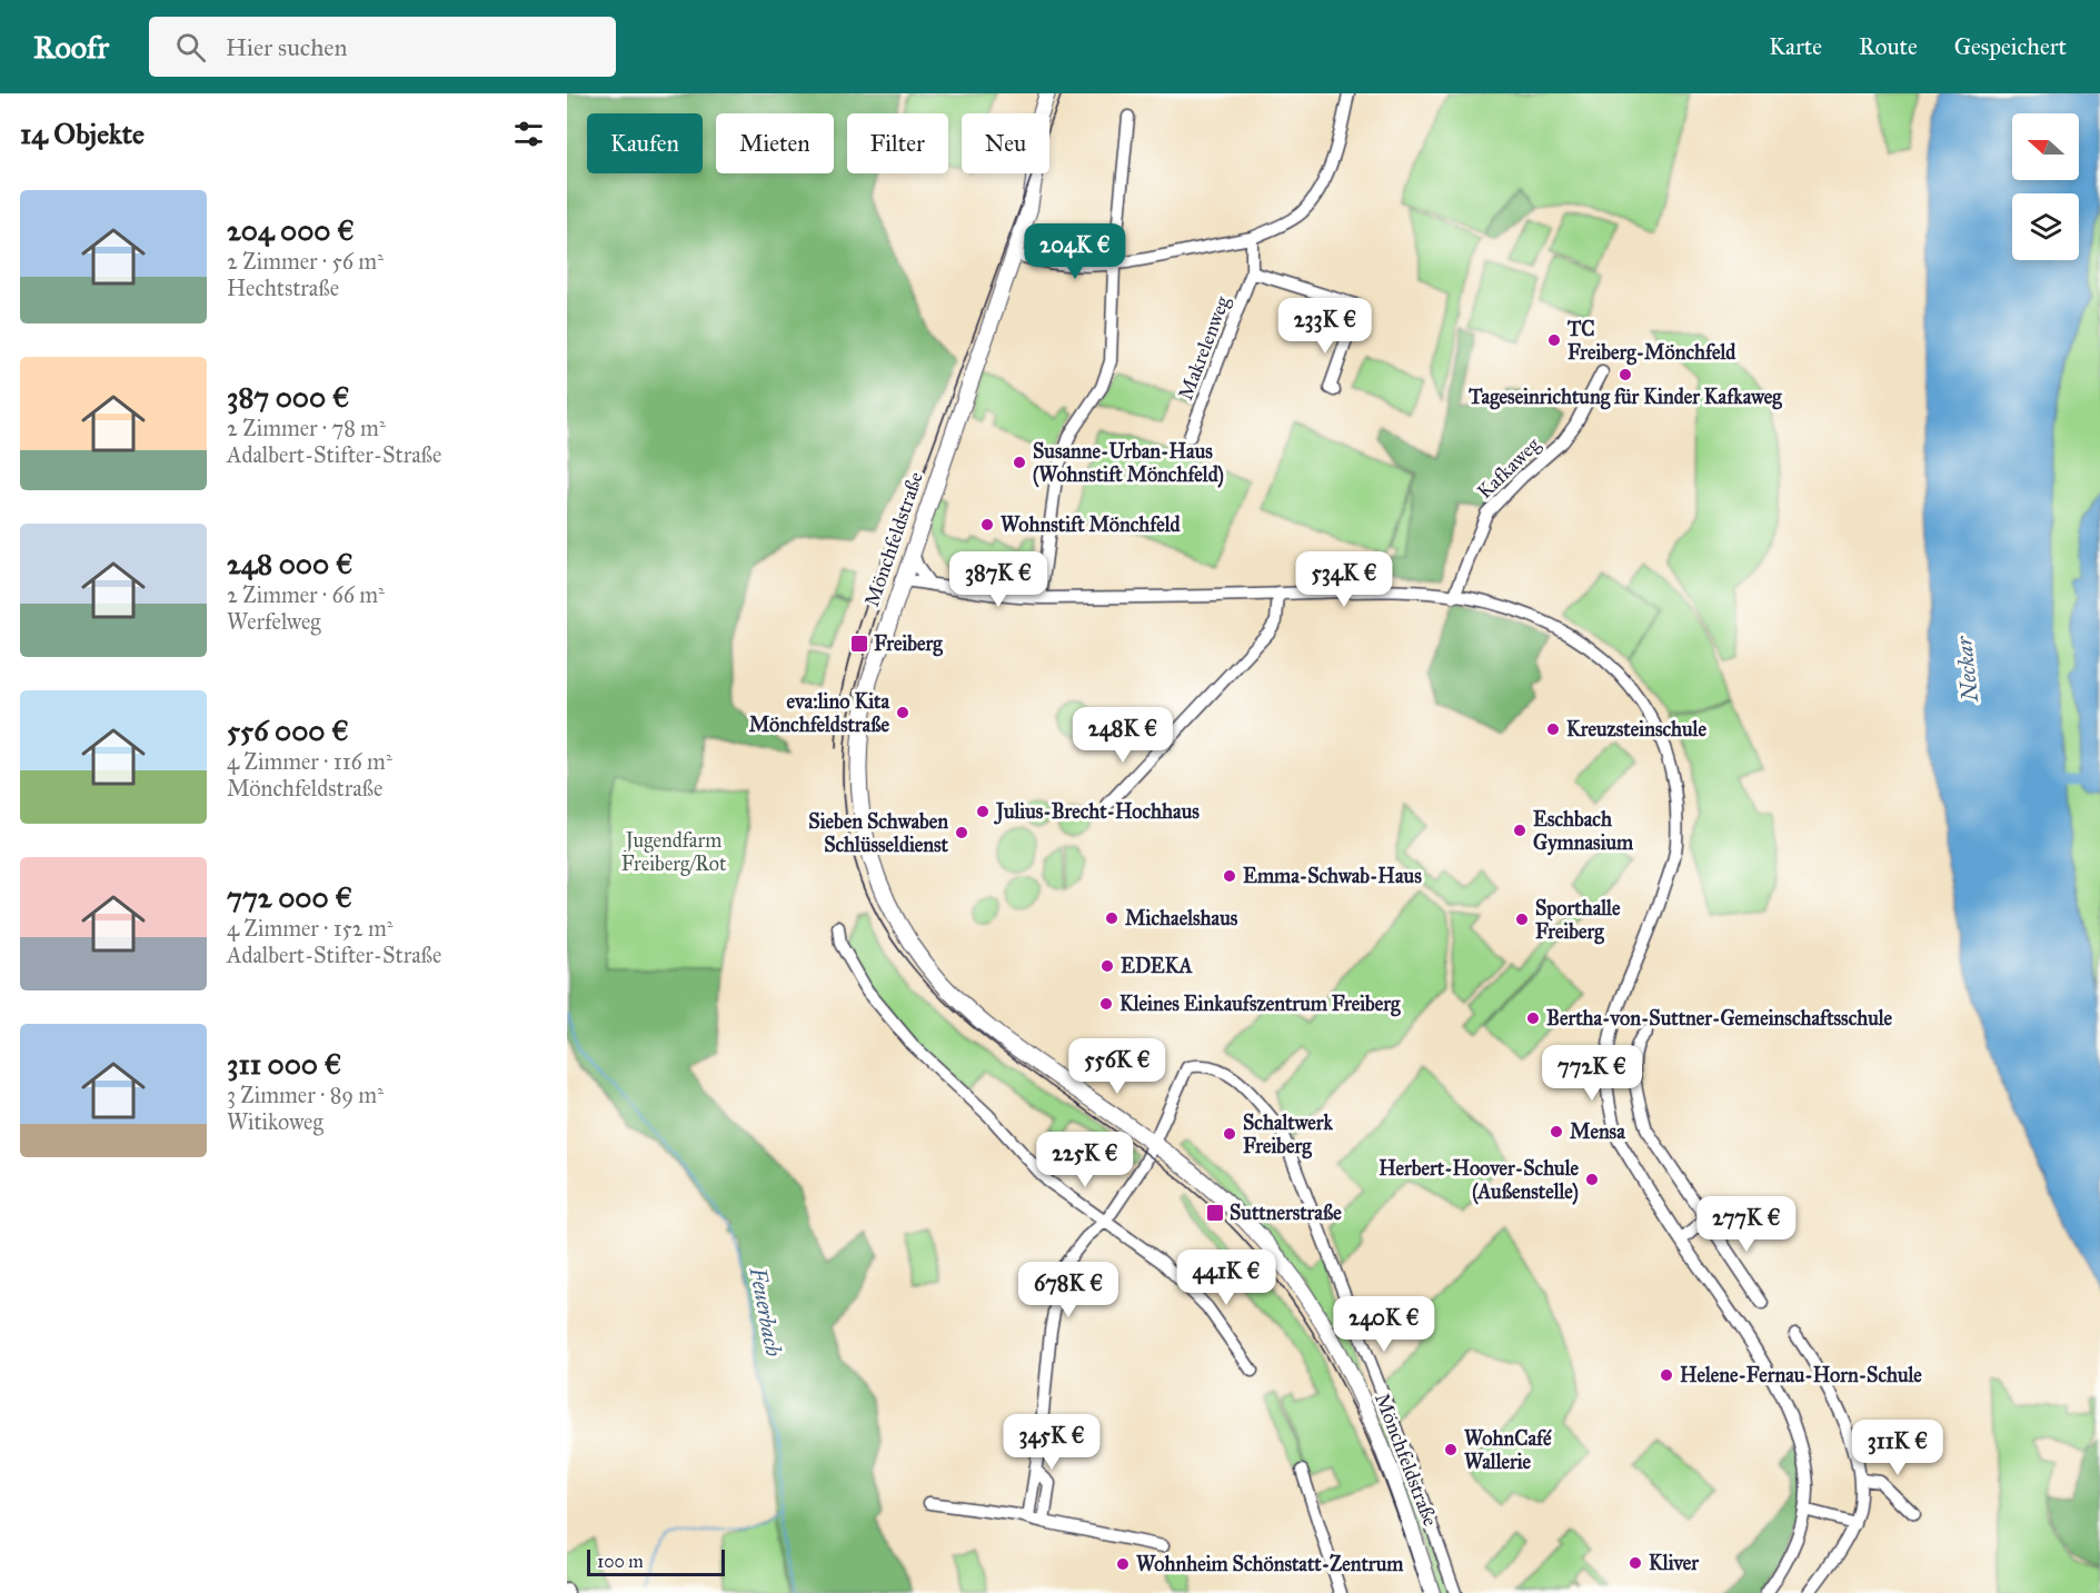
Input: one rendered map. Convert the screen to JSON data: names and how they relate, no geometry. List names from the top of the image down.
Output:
{
  "streets": {
    "main road": ["Mönchfeldstraße"],
    "street": ["Makrelenweg", "Kafkaweg"]
  },
  "water": ["Neckar", "Feuerbach"],
  "parks": ["Jugendfarm Freiberg/Rot"],
  "places": {
    "other": [
      "TC Freiberg-Mönchfeld",
      "Tageseinrichtung für Kinder Kafkaweg",
      "Susanne-Urban-Haus (Wohnstift Mönchfeld)",
      "Wohnstift Mönchfeld",
      "eva:lino Kita Mönchfeldstraße",
      "Kreuzsteinschule",
      "Julius-Brecht-Hochhaus",
      "Eschbach Gymnasium",
      "Sieben Schwaben Schlüsseldienst",
      "Emma-Schwab-Haus",
      "Michaelshaus",
      "Sporthalle Freiberg",
      "EDEKA",
      "Kleines Einkaufszentrum Freiberg",
      "Bertha-von-Suttner-Gemeinschaftsschule",
      "Mensa",
      "Schaltwerk Freiberg",
      "Herbert-Hoover-Schule (Außenstelle)",
      "Helene-Fernau-Horn-Schule",
      "WohnCafé Wallerie",
      "Kliver",
      "Wohnheim Schönstatt-Zentrum"
    ],
    "transit": ["Freiberg", "Suttnerstraße"]
  },
  "scale_bar": "100 m",
  "north": "left",
  "page": {
    "header": "Roofr",
    "search": "Hier suchen",
    "nav": ["Karte", "Route", "Gespeichert"],
    "heading": "14 Objekte",
    "chip": [
      "Kaufen",
      "Mieten",
      "Filter",
      "Neu"
    ],
    "list": [
      {
        "name": "204 000 €",
        "note": "2 Zimmer · 56 m² · Hechtstraße"
      },
      {
        "name": "387 000 €",
        "note": "2 Zimmer · 78 m² · Adalbert-Stifter-Straße"
      },
      {
        "name": "248 000 €",
        "note": "2 Zimmer · 66 m² · Werfelweg"
      },
      {
        "name": "556 000 €",
        "note": "4 Zimmer · 116 m² · Mönchfeldstraße"
      },
      {
        "name": "772 000 €",
        "note": "4 Zimmer · 152 m² · Adalbert-Stifter-Straße"
      },
      {
        "name": "311 000 €",
        "note": "3 Zimmer · 89 m² · Witikoweg"
      }
    ],
    "price": [
      "204K €",
      "233K €",
      "387K €",
      "534K €",
      "248K €",
      "556K €",
      "772K €",
      "225K €",
      "277K €",
      "441K €",
      "678K €",
      "240K €",
      "345K €",
      "311K €"
    ],
    "scale": "100 m"
  }
}
